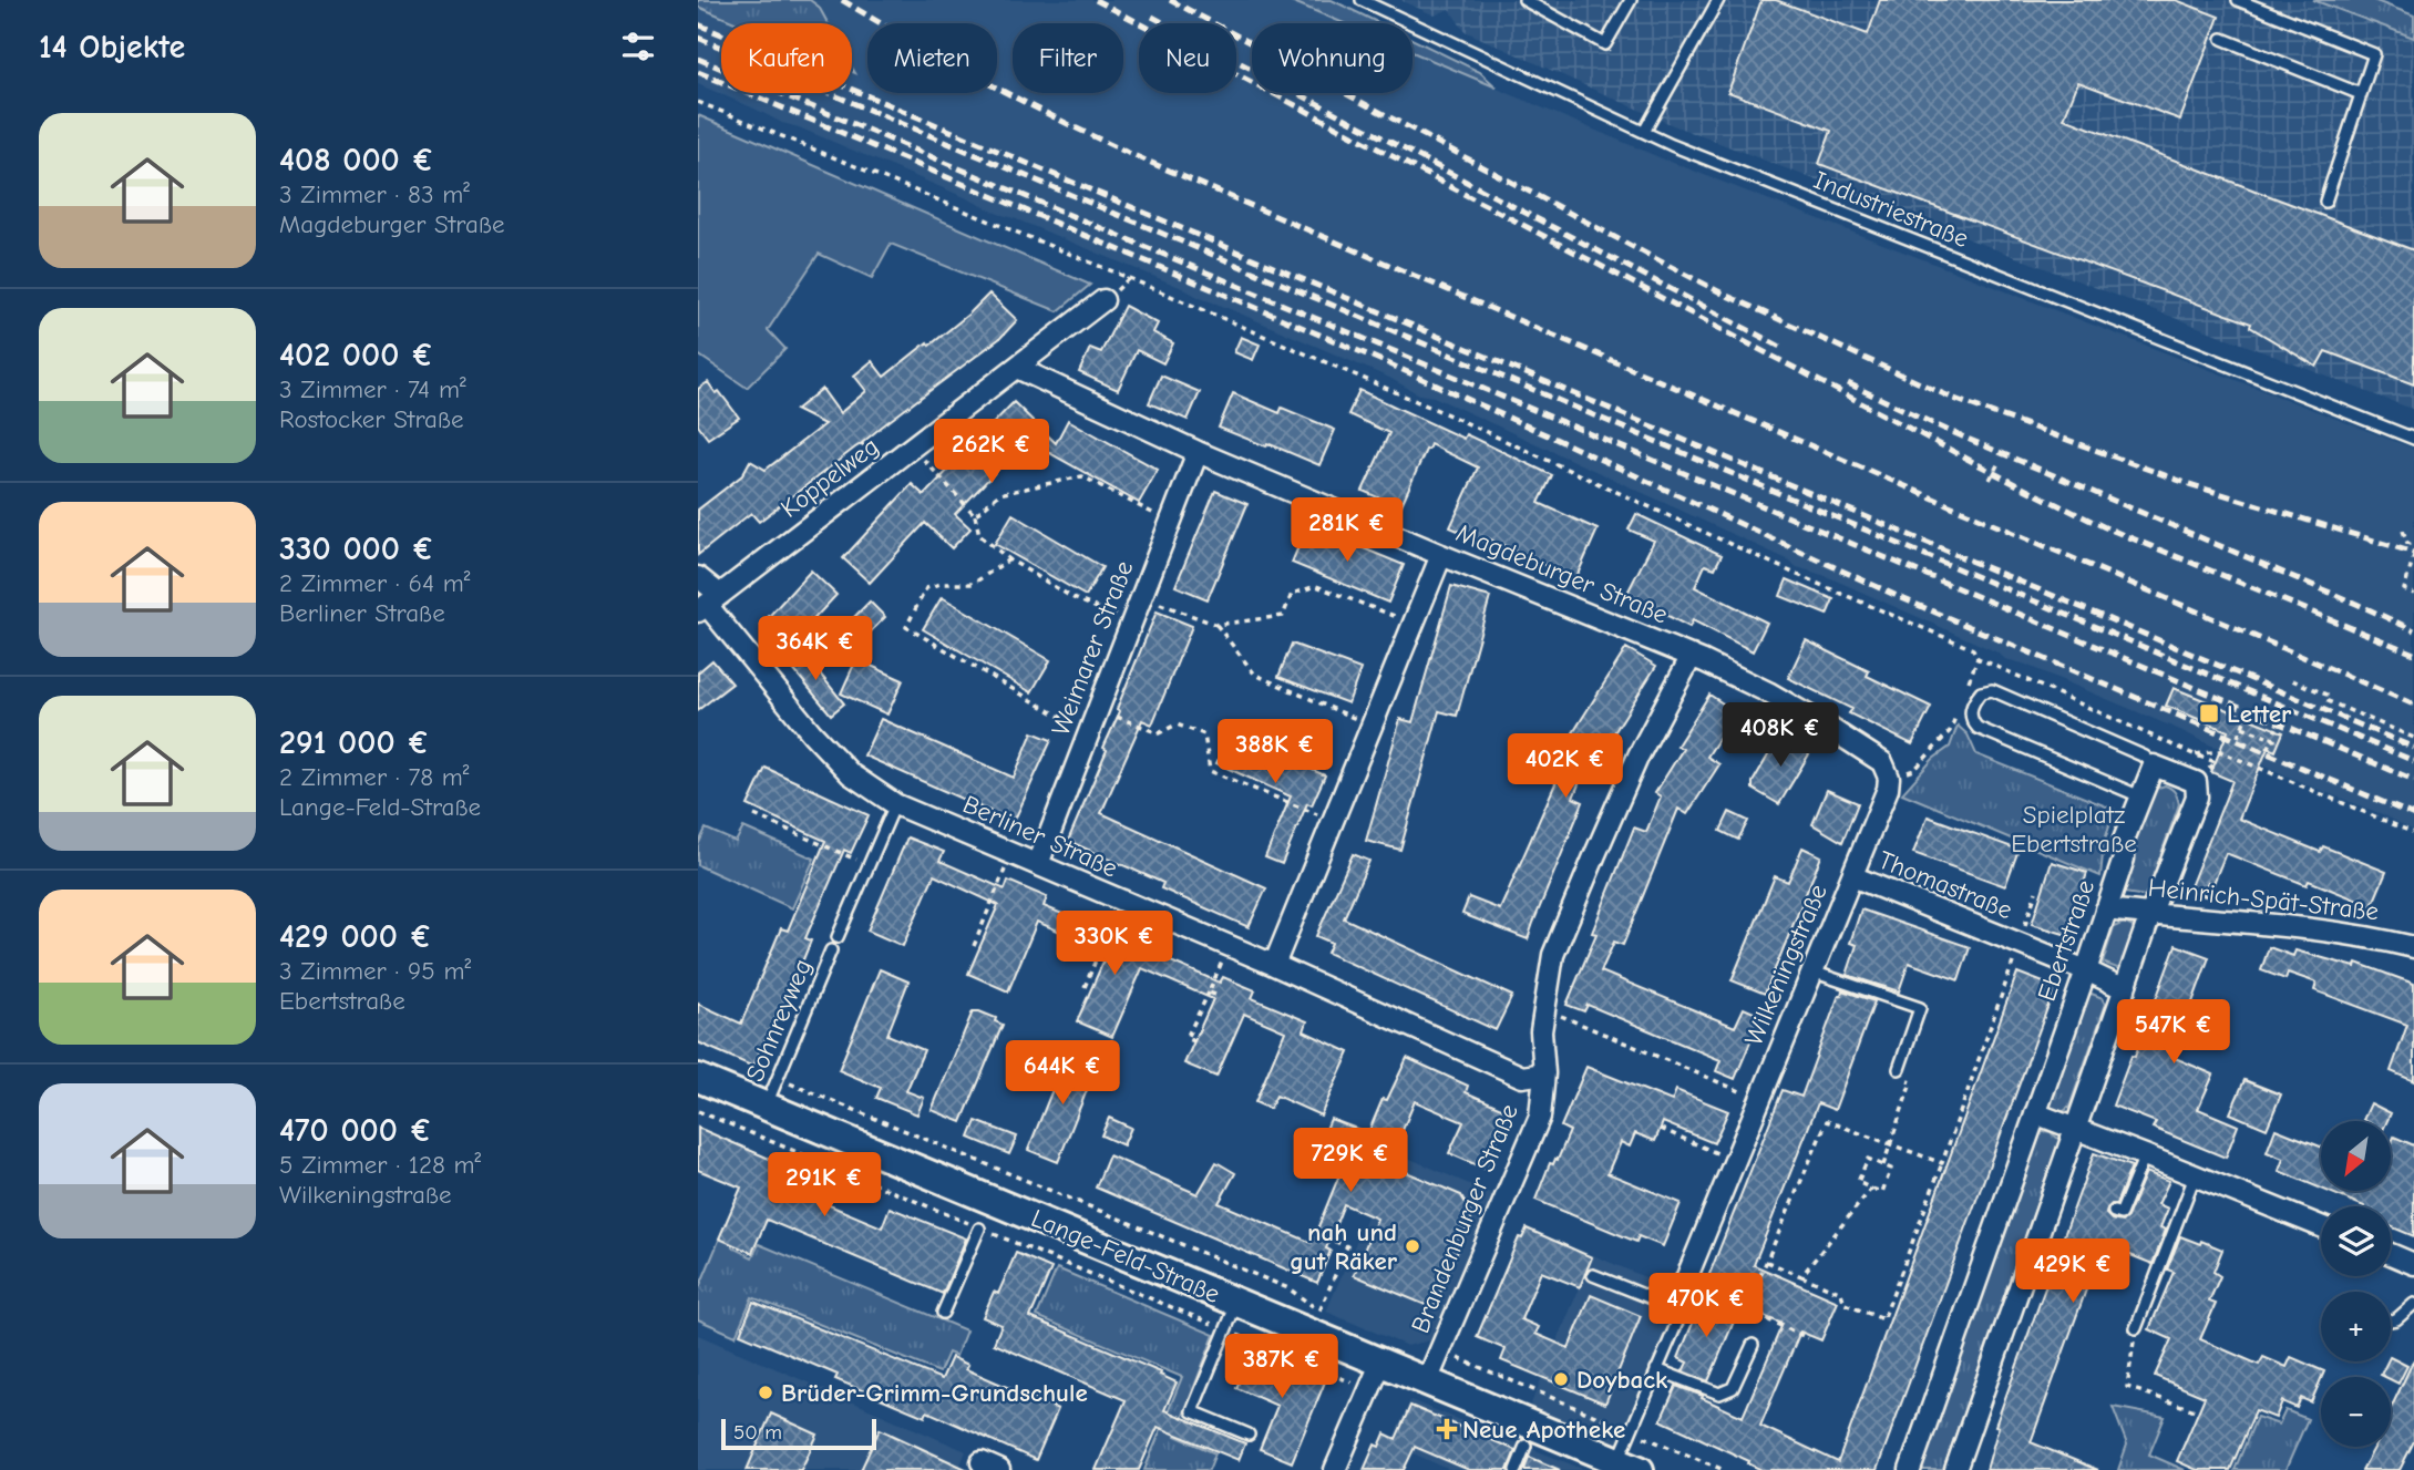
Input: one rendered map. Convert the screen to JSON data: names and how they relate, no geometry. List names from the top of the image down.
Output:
{
  "streets": {
    "street": [
      "Koppelweg",
      "Magdeburger Straße",
      "Weimarer Straße",
      "Berliner Straße",
      "Thomastraße",
      "Heinrich-Spät-Straße",
      "Ebertstraße",
      "Wilkeningstraße",
      "Brandenburger Straße",
      "Lange-Feld-Straße"
    ],
    "lane": ["Industriestraße", "Sohnreyweg"]
  },
  "crossings": [
    ["Koppelweg", "Magdeburger Straße"],
    ["Koppelweg", "Berliner Straße"],
    ["Magdeburger Straße", "Weimarer Straße"],
    ["Magdeburger Straße", "Wilkeningstraße"],
    ["Magdeburger Straße", "Brandenburger Straße"],
    ["Weimarer Straße", "Berliner Straße"],
    ["Berliner Straße", "Sohnreyweg"],
    ["Berliner Straße", "Brandenburger Straße"],
    ["Thomastraße", "Ebertstraße"],
    ["Thomastraße", "Wilkeningstraße"],
    ["Heinrich-Spät-Straße", "Ebertstraße"],
    ["Wilkeningstraße", "Lange-Feld-Straße"],
    ["Sohnreyweg", "Lange-Feld-Straße"],
    ["Brandenburger Straße", "Lange-Feld-Straße"]
  ],
  "parks": ["Spielplatz Ebertstraße"],
  "places": {
    "transit": ["Letter"],
    "other": ["nah und gut Räker", "Doyback", "Brüder-Grimm-Grundschule"],
    "health": ["Neue Apotheke"]
  },
  "scale_bar": "50 m",
  "north": "bottom left",
  "page": {
    "heading": "14 Objekte",
    "chip": [
      "Kaufen",
      "Mieten",
      "Filter",
      "Neu",
      "Wohnung"
    ],
    "list": [
      {
        "name": "408 000 €",
        "note": "3 Zimmer · 83 m² · Magdeburger Straße"
      },
      {
        "name": "402 000 €",
        "note": "3 Zimmer · 74 m² · Rostocker Straße"
      },
      {
        "name": "330 000 €",
        "note": "2 Zimmer · 64 m² · Berliner Straße"
      },
      {
        "name": "291 000 €",
        "note": "2 Zimmer · 78 m² · Lange-Feld-Straße"
      },
      {
        "name": "429 000 €",
        "note": "3 Zimmer · 95 m² · Ebertstraße"
      },
      {
        "name": "470 000 €",
        "note": "5 Zimmer · 128 m² · Wilkeningstraße"
      }
    ],
    "price": [
      "262K €",
      "281K €",
      "364K €",
      "408K €",
      "388K €",
      "402K €",
      "330K €",
      "547K €",
      "644K €",
      "729K €",
      "291K €",
      "429K €",
      "470K €",
      "387K €"
    ],
    "map_buttons": ["+", "−"],
    "scale": "50 m"
  }
}
